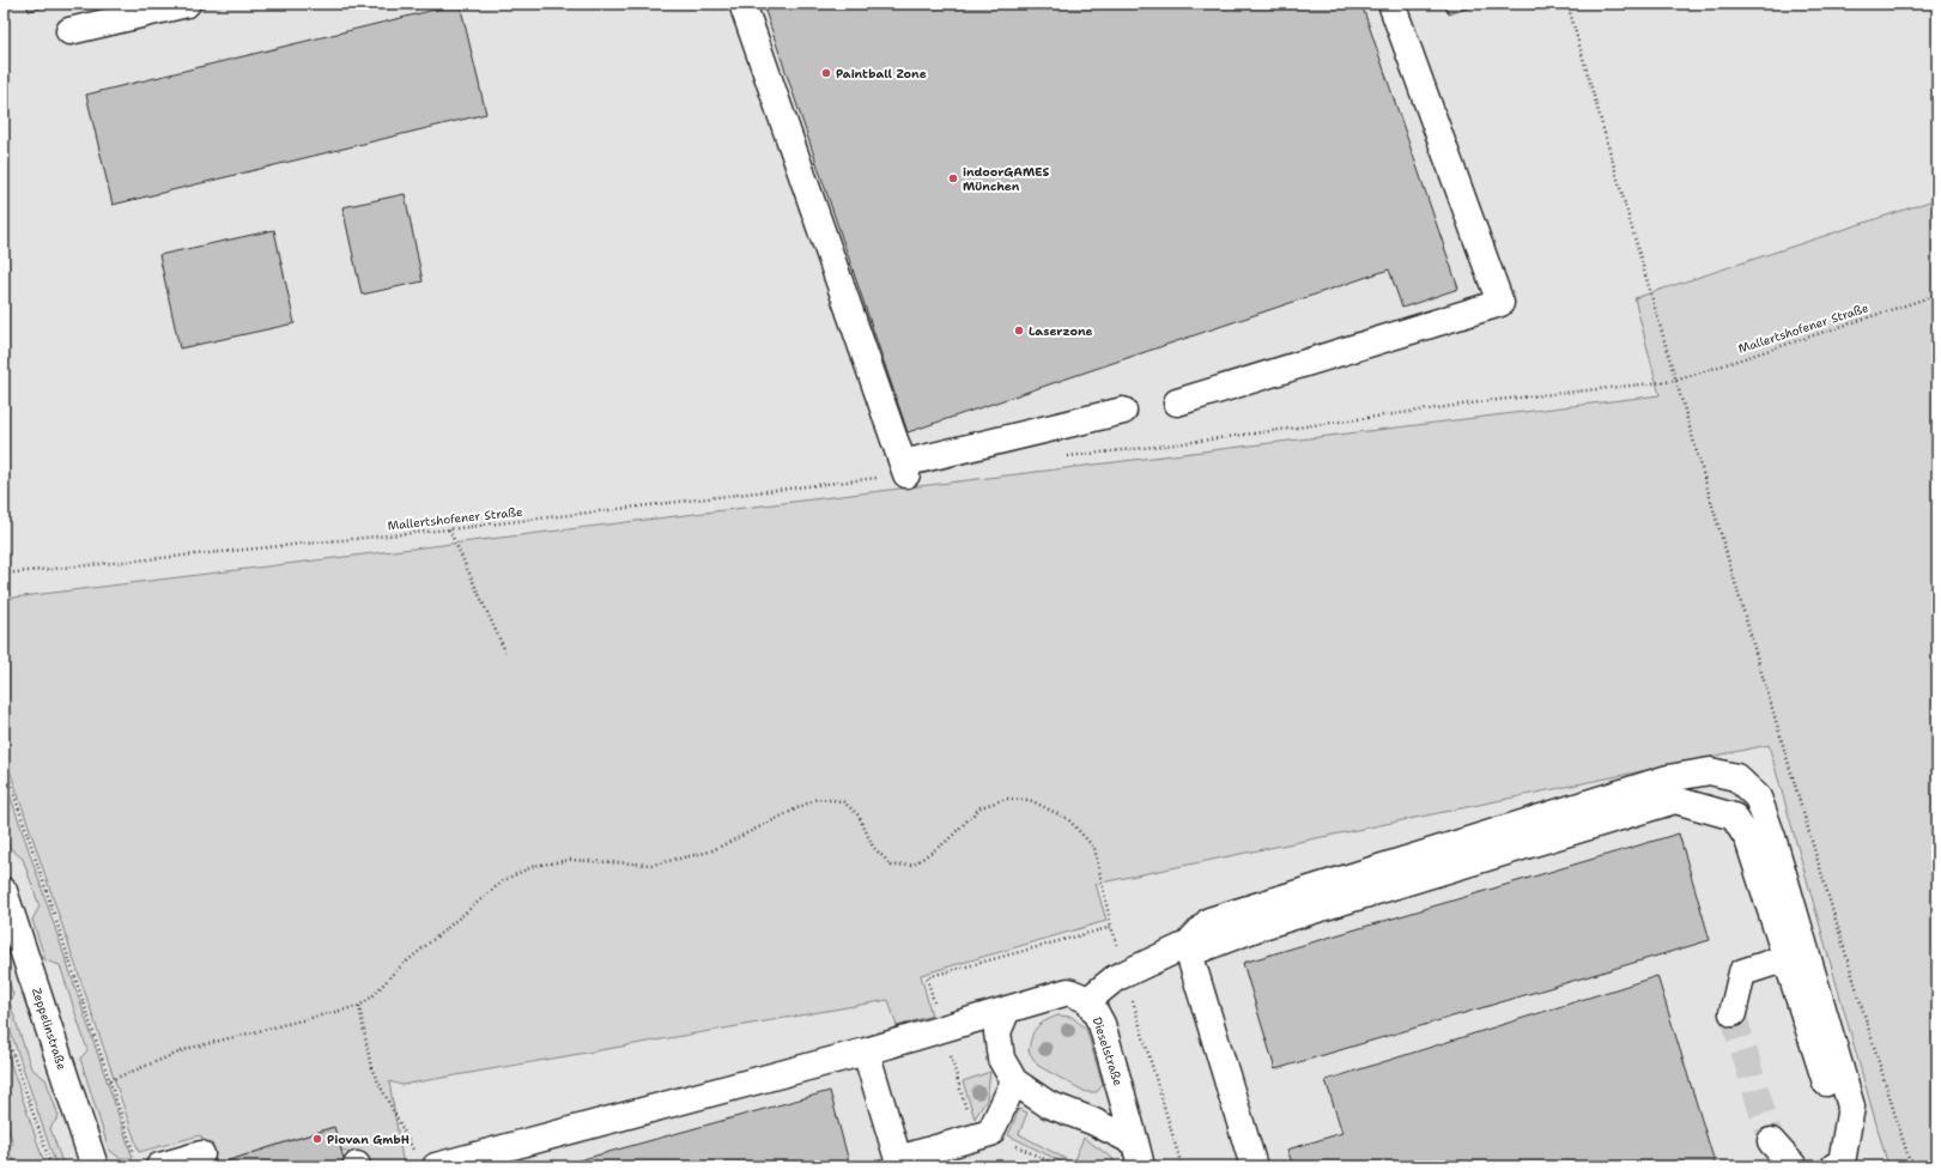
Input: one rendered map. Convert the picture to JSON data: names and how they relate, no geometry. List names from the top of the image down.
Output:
{
  "streets": {
    "street": ["Zeppelinstraße", "Dieselstraße"],
    "path": ["Mallertshofener Straße"]
  },
  "places": [
    "Paintball Zone",
    "indoorGAMES München",
    "Laserzone",
    "Piovan GmbH"
  ]
}
